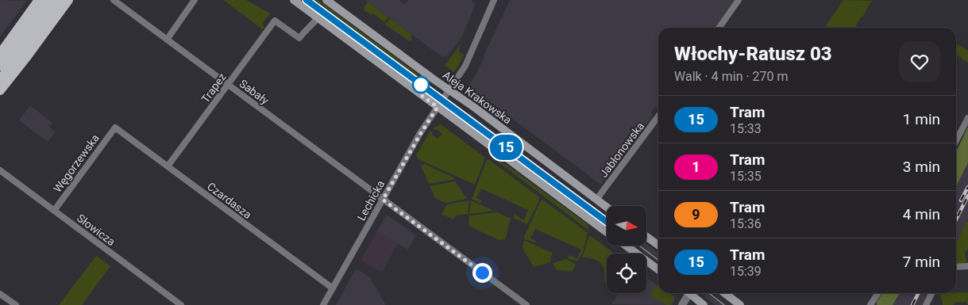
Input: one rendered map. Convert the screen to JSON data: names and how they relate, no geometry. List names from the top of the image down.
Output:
{
  "streets": {
    "main road": ["Aleja Krakowska"],
    "street": [
      "Trapez",
      "Sabały",
      "Jabłonowska",
      "Węgorzewska",
      "Czardasza",
      "Lechicka",
      "Słowicza"
    ]
  },
  "crossings": [
    ["Trapez", "Sabały"],
    ["Trapez", "Czardasza"],
    ["Sabały", "Lechicka"],
    ["Aleja Krakowska", "Jabłonowska"],
    ["Aleja Krakowska", "Lechicka"],
    ["Węgorzewska", "Czardasza"],
    ["Węgorzewska", "Słowicza"],
    ["Czardasza", "Lechicka"]
  ],
  "lines": ["tram line 15"],
  "north": "right",
  "page": {
    "on_map": "15",
    "heading": ["Włochy-Ratusz 03", "Walk · 4 min · 270 m"],
    "list": [
      {
        "mark": "15",
        "name": "Tram",
        "note": "15:33",
        "value": "1 min"
      },
      {
        "mark": "1",
        "name": "Tram",
        "note": "15:35",
        "value": "3 min"
      },
      {
        "mark": "9",
        "name": "Tram",
        "note": "15:36",
        "value": "4 min"
      },
      {
        "mark": "15",
        "name": "Tram",
        "note": "15:39",
        "value": "7 min"
      }
    ]
  }
}
